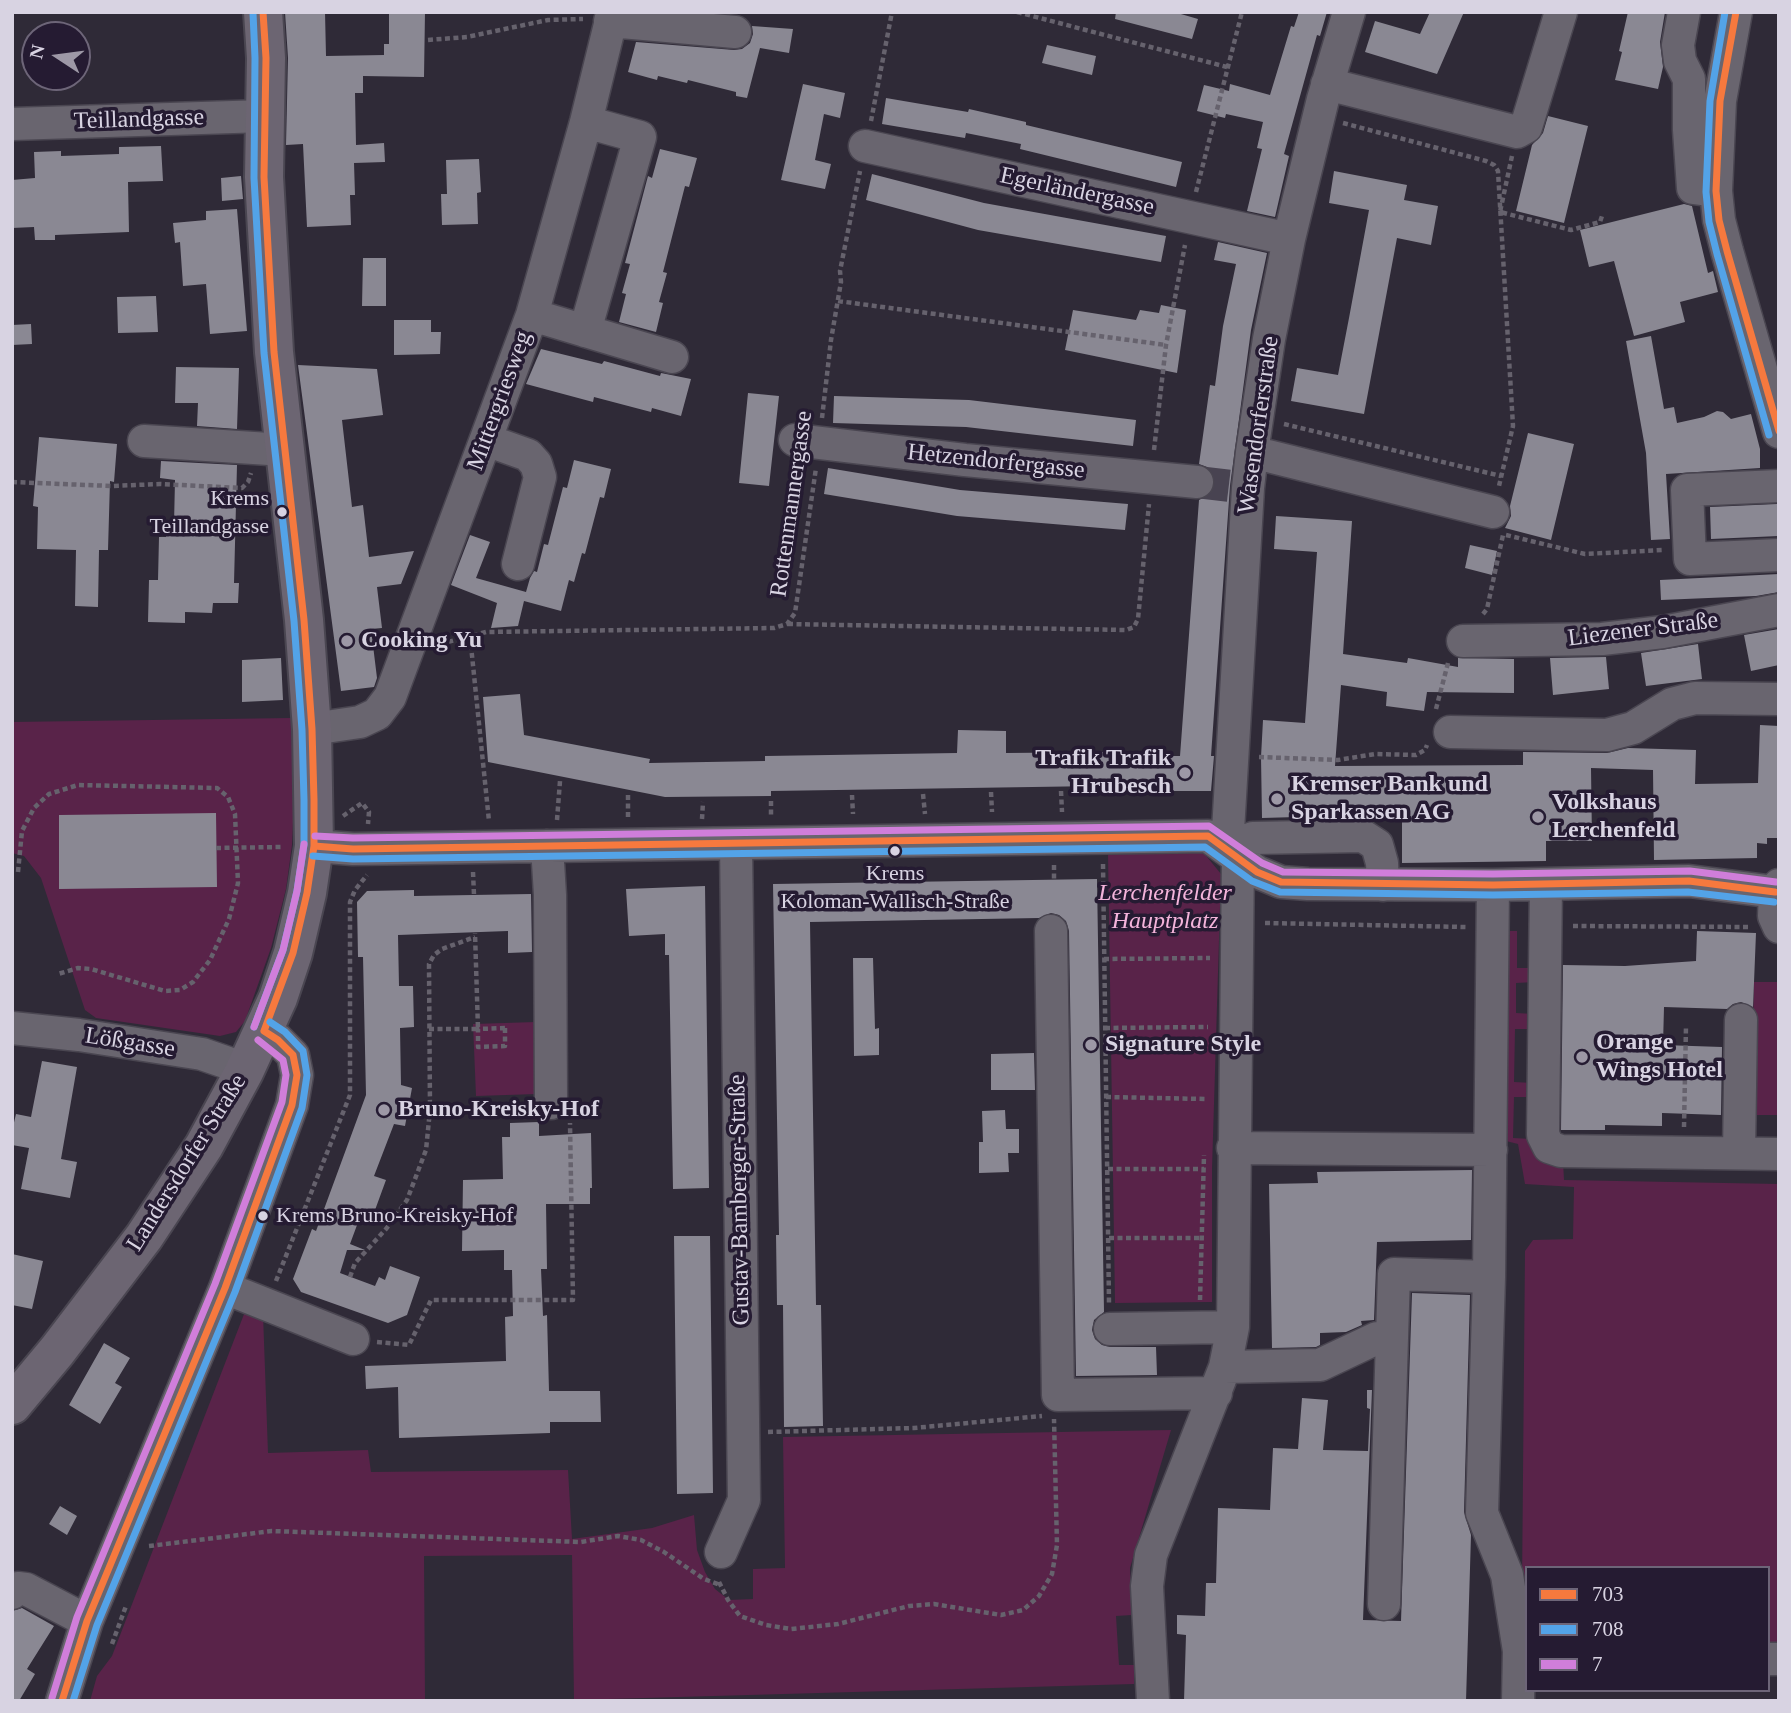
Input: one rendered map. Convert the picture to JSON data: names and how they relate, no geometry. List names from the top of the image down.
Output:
{
  "streets": {
    "main road": ["Landersdorfer Straße"],
    "street": [
      "Teillandgasse",
      "Egerländergasse",
      "Mittergriesweg",
      "Wasendorferstraße",
      "Hetzendorfergasse",
      "Liezener Straße",
      "Lößgasse",
      "Gustav-Bamberger-Straße"
    ],
    "path": ["Rottenmannergasse"]
  },
  "crossings": [
    ["Teillandgasse", "Landersdorfer Straße"],
    ["Egerländergasse", "Wasendorferstraße"],
    ["Egerländergasse", "Rottenmannergasse"],
    ["Mittergriesweg", "Rottenmannergasse"],
    ["Mittergriesweg", "Landersdorfer Straße"],
    ["Hetzendorfergasse", "Rottenmannergasse"],
    ["Lößgasse", "Landersdorfer Straße"]
  ],
  "parks": ["Lerchenfelder Hauptplatz"],
  "places": [
    "Krems Teillandgasse",
    "Cooking Yu",
    "Trafik Trafik Hrubesch",
    "Kremser Bank und Sparkassen AG",
    "Volkshaus Lerchenfeld",
    "Krems Koloman-Wallisch-Straße",
    "Signature Style",
    "Orange Wings Hotel",
    "Bruno-Kreisky-Hof",
    "Krems Bruno-Kreisky-Hof"
  ],
  "lines": ["transit line 703", "transit line 708", "transit line 7"],
  "legend": ["703", "708", "7"],
  "north": "left"
}
